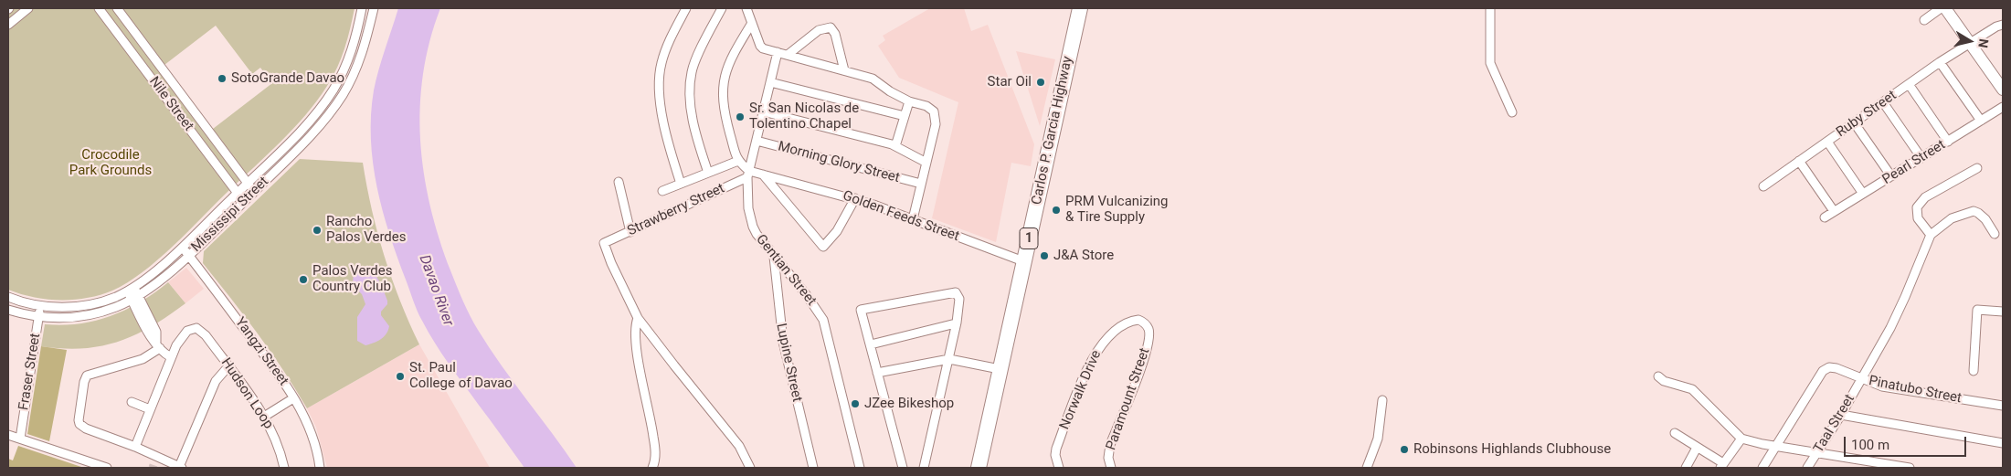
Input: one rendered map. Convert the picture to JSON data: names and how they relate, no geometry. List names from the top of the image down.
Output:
{
  "streets": {
    "highway": ["Carlos P. Garcia Highway", "1"],
    "street": [
      "Nile Street",
      "Ruby Street",
      "Morning Glory Street",
      "Pearl Street",
      "Strawberry Street",
      "Mississipi Street",
      "Golden Feeds Street",
      "Gentian Street",
      "Yangzi Street",
      "Lupine Street",
      "Fraser Street",
      "Norwalk Drive",
      "Pinatubo Street",
      "Hudson Loop",
      "Paramount Street",
      "Taal Street"
    ]
  },
  "crossings": [
    ["Nile Street", "Mississipi Street"],
    ["Carlos P. Garcia Highway", "Golden Feeds Street"],
    ["Morning Glory Street", "Gentian Street"],
    ["Strawberry Street", "Golden Feeds Street"],
    ["Strawberry Street", "Gentian Street"],
    ["Mississipi Street", "Yangzi Street"],
    ["Mississipi Street", "Fraser Street"],
    ["Golden Feeds Street", "Gentian Street"],
    ["Gentian Street", "Lupine Street"],
    ["Norwalk Drive", "Paramount Street"],
    ["Pinatubo Street", "Taal Street"]
  ],
  "water": ["Davao River"],
  "parks": ["Crocodile Park Grounds"],
  "places": [
    "SotoGrande Davao",
    "Star Oil",
    "Sr. San Nicolas de Tolentino Chapel",
    "PRM Vulcanizing & Tire Supply",
    "Rancho Palos Verdes",
    "J&A Store",
    "Palos Verdes Country Club",
    "St. Paul College of Davao",
    "JZee Bikeshop",
    "Robinsons Highlands Clubhouse"
  ],
  "scale_bar": "100 m",
  "north": "right"
}
